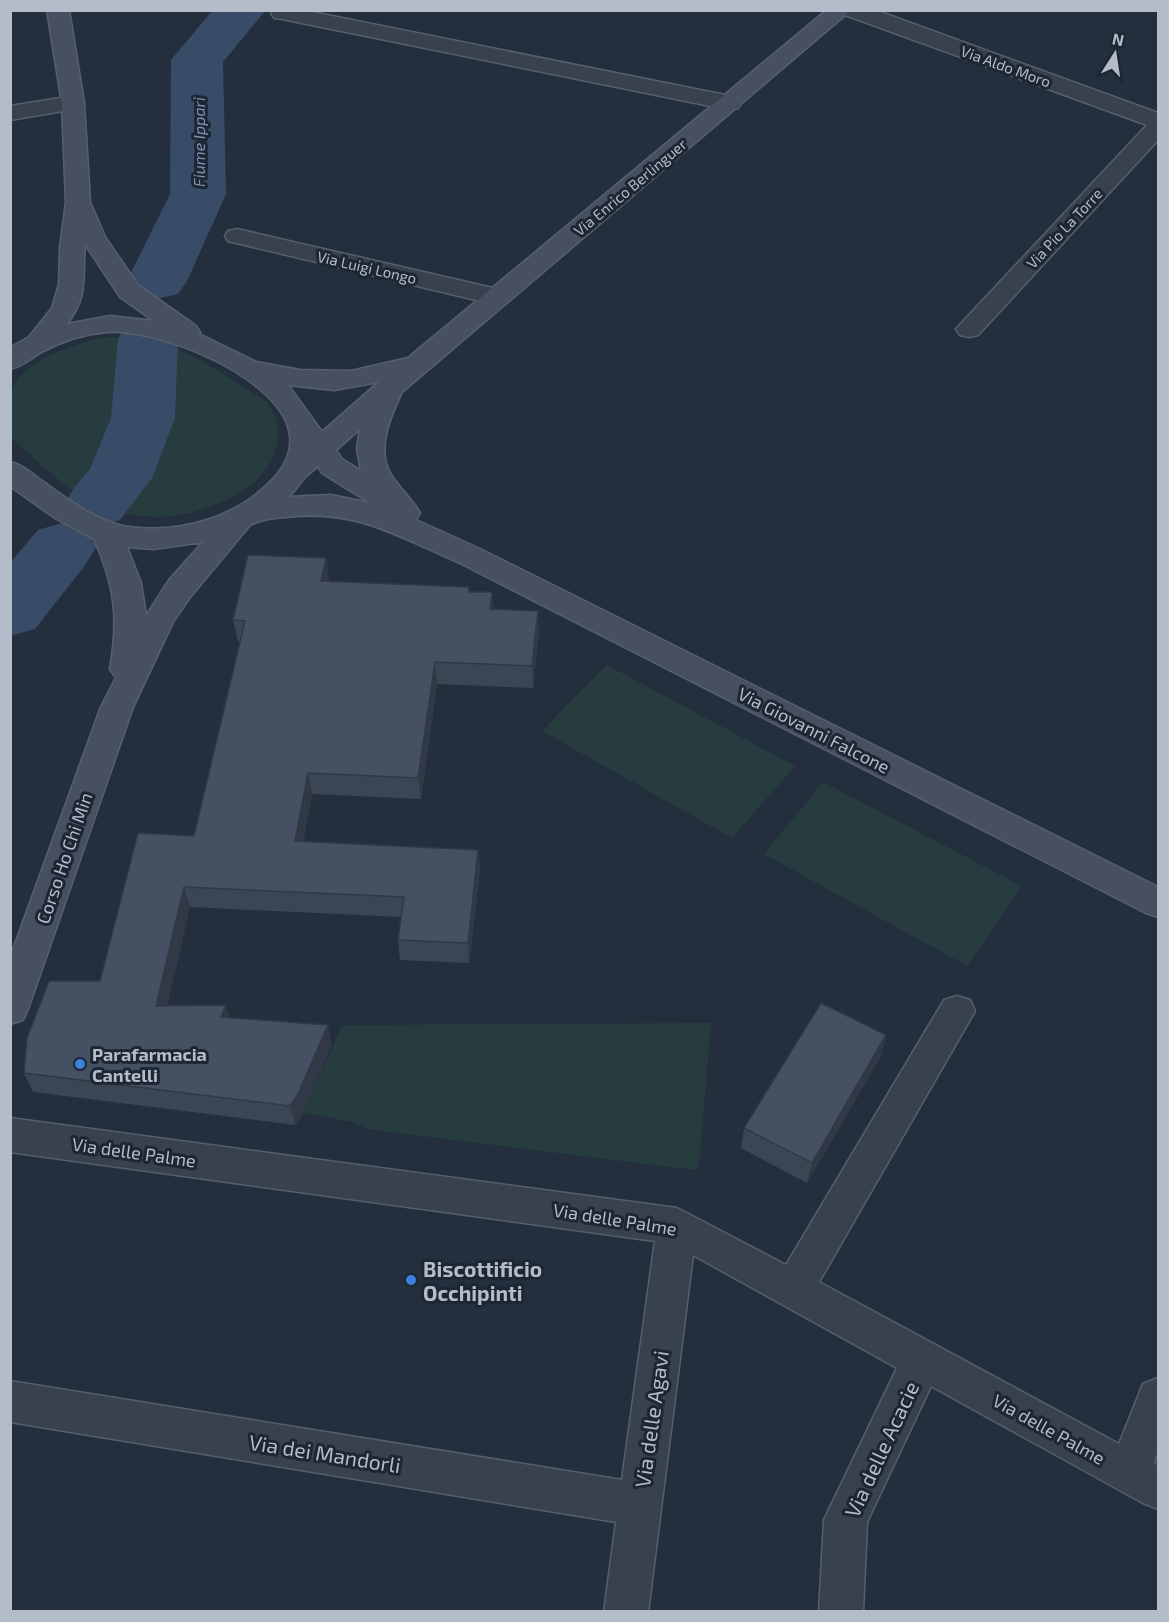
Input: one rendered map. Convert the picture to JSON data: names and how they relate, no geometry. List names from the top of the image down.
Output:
{
  "streets": {
    "main road": ["Via Enrico Berlinguer", "Via Giovanni Falcone", "Corso Ho Chi Min"],
    "street": [
      "Via Aldo Moro",
      "Via Pio La Torre",
      "Via Luigi Longo",
      "Via delle Palme",
      "Via delle Agavi",
      "Via delle Acacie",
      "Via dei Mandorli"
    ]
  },
  "crossings": [
    ["Via Aldo Moro", "Via Enrico Berlinguer"],
    ["Via Enrico Berlinguer", "Via Luigi Longo"],
    ["Via delle Palme", "Via delle Agavi"],
    ["Via delle Palme", "Via delle Acacie"],
    ["Via delle Agavi", "Via dei Mandorli"]
  ],
  "water": ["Fiume Ippari"],
  "places": ["Parafarmacia Cantelli", "Biscottificio Occhipinti"],
  "north": "top"
}
